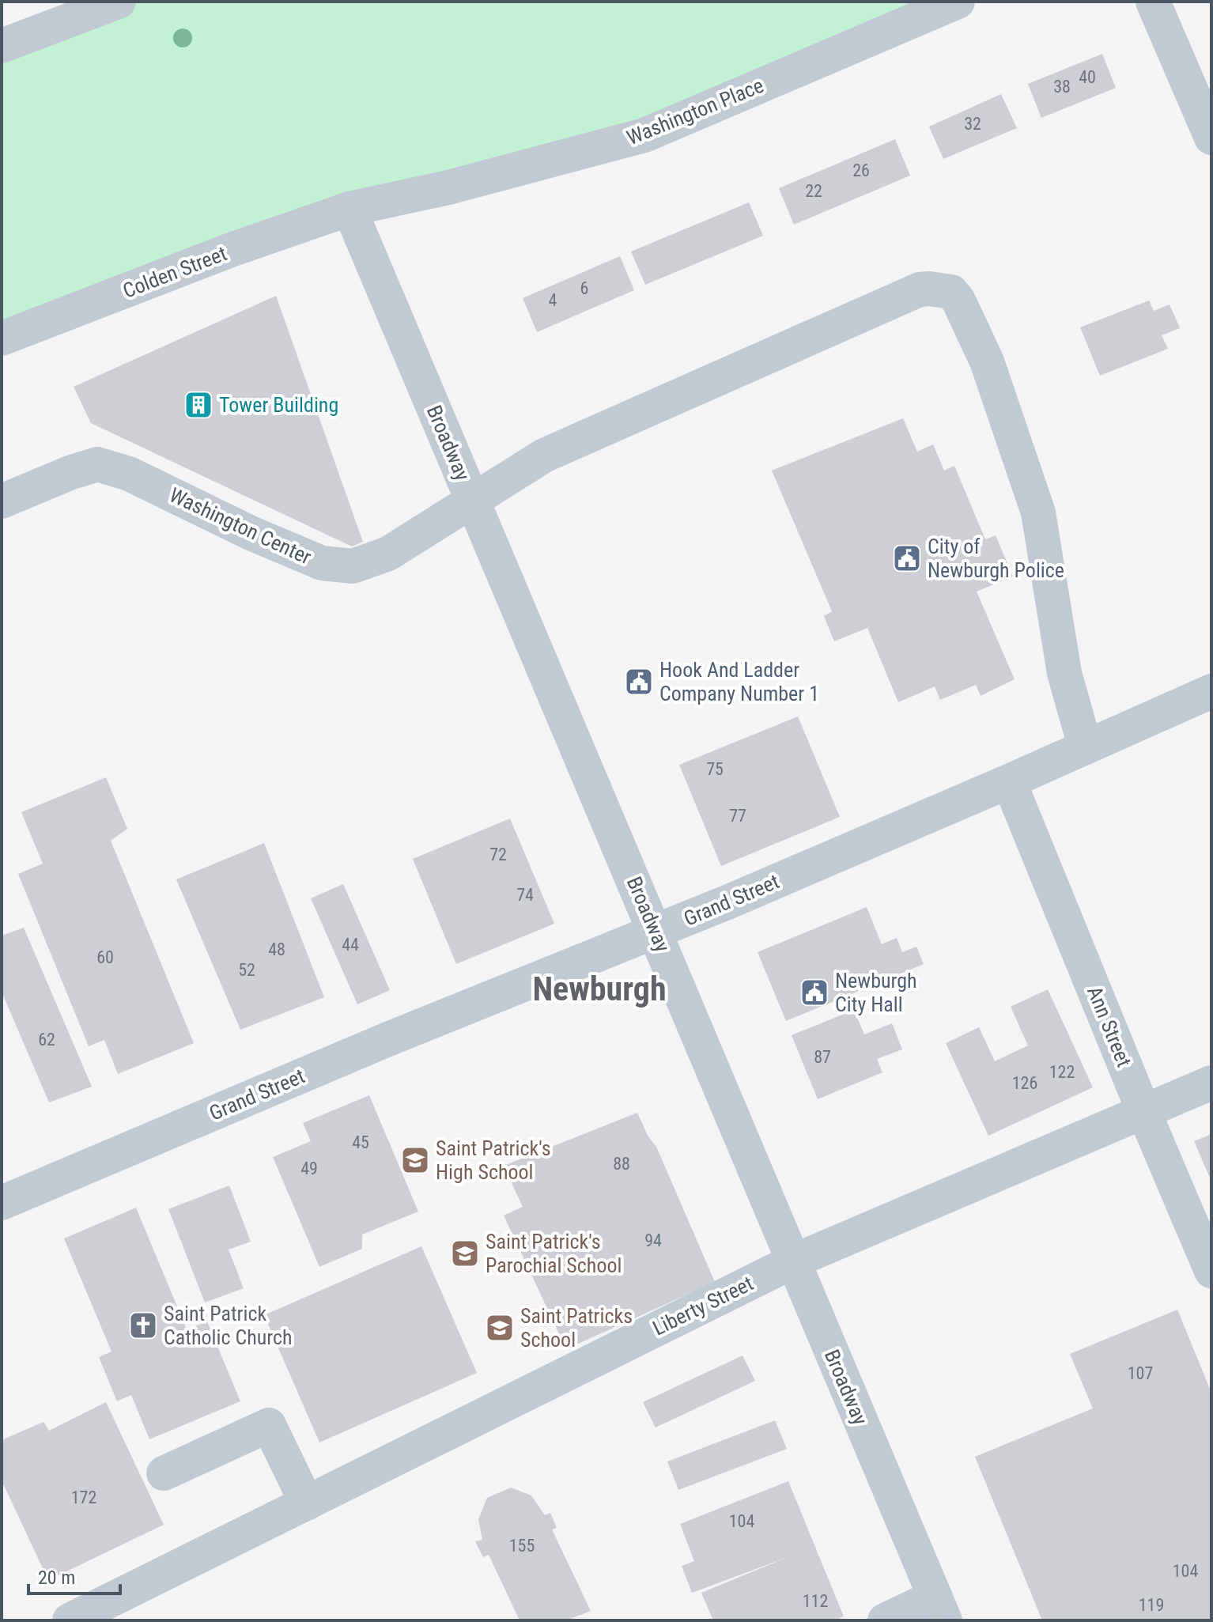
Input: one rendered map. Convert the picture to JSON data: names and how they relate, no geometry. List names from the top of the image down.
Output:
{
  "streets": {
    "street": [
      "Washington Place",
      "Сolden Street",
      "Broadway",
      "Washington Center",
      "Grand Street",
      "Ann Street",
      "Liberty Street"
    ]
  },
  "crossings": [
    ["Washington Place", "Сolden Street"],
    ["Washington Place", "Broadway"],
    ["Сolden Street", "Broadway"],
    ["Broadway", "Washington Center"],
    ["Broadway", "Grand Street"],
    ["Broadway", "Liberty Street"],
    ["Washington Center", "Grand Street"],
    ["Grand Street", "Ann Street"],
    ["Ann Street", "Liberty Street"]
  ],
  "districts": ["Newburgh"],
  "places": {
    "building": ["Tower Building"],
    "public building": ["City of Newburgh Police", "Hook And Ladder Company Number 1", "Newburgh City Hall"],
    "school or university": ["Saint Patrick's High School", "Saint Patrick's Parochial School", "Saint Patricks School"],
    "church": ["Saint Patrick Catholic Church"]
  },
  "house_numbers": [
    "40",
    "38",
    "32",
    "26",
    "22",
    "6",
    "4",
    "75",
    "77",
    "72",
    "74",
    "44",
    "48",
    "60",
    "52",
    "62",
    "87",
    "122",
    "126",
    "45",
    "88",
    "49",
    "94",
    "107",
    "172",
    "104",
    "155",
    "104",
    "112",
    "119"
  ],
  "scale_bar": "20 m"
}
